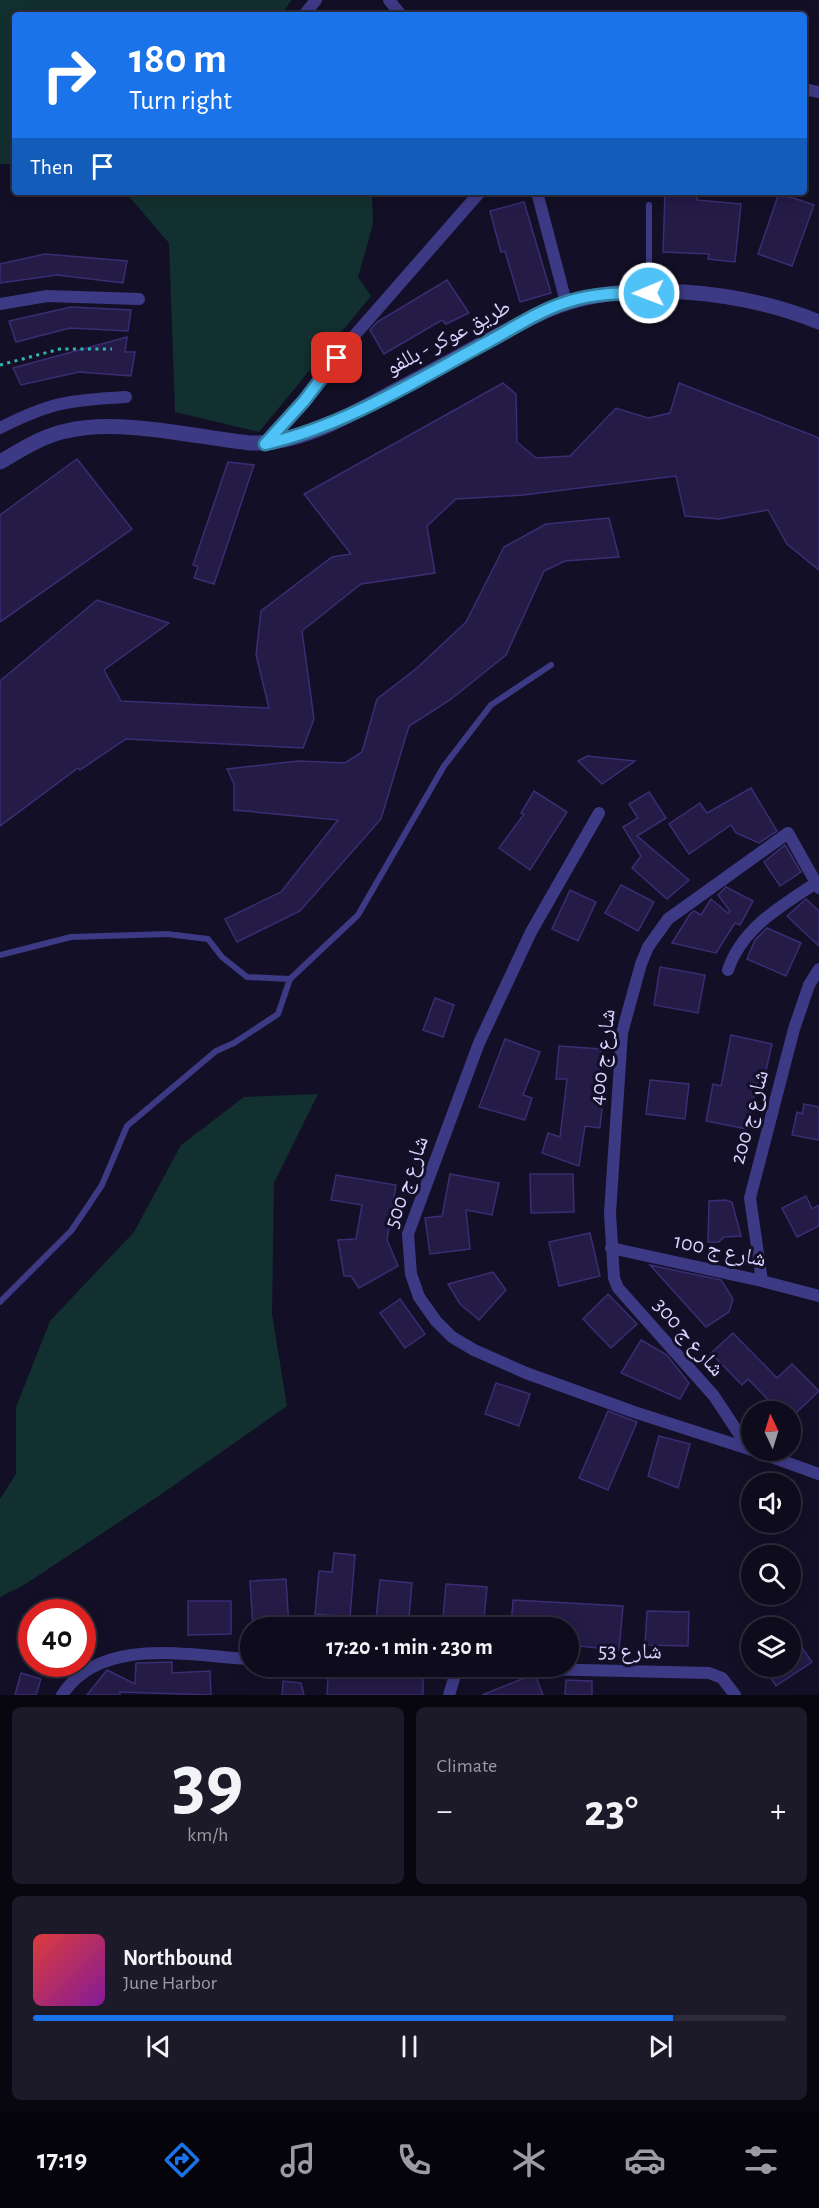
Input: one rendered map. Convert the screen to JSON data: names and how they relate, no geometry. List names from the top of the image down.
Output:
{
  "streets": {
    "street": [
      "طريق عوكر - بللفو",
      "شارع ج 400",
      "شارع ج 200",
      "شارع ج 500",
      "شارع ج 100",
      "شارع ج 300",
      "شارع 53"
    ]
  },
  "crossings": [
    ["شارع ج 400", "شارع ج 100"],
    ["شارع ج 400", "شارع ج 300"],
    ["شارع ج 200", "شارع ج 100"],
    ["شارع ج 100", "شارع ج 300"]
  ],
  "north": "top",
  "page": {
    "turn": ["180 m", "Turn right"],
    "then": "Then",
    "limit": "40",
    "trip": "17:20 · 1 min · 230 m",
    "tile": [
      ["39", "km/h"],
      "Climate"
    ],
    "heat": ["−", "23°", "+"],
    "song": ["Northbound", "June Harbor"],
    "tabs": "17:19"
  }
}
